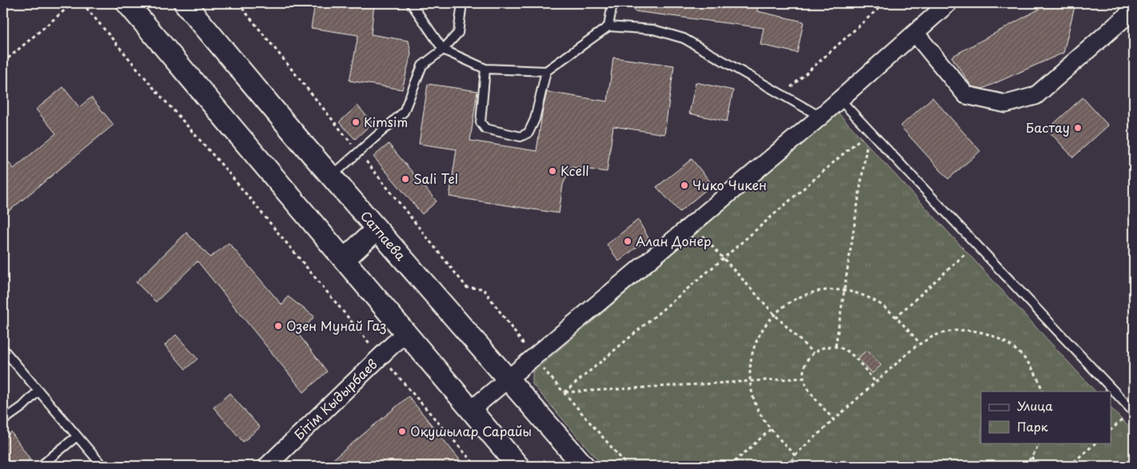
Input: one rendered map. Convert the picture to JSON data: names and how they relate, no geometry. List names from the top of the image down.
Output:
{
  "streets": {
    "street": ["Сатпаева", "Бiтiм Кыдырбаев"]
  },
  "places": [
    "Kimsim",
    "Бастау",
    "Kcell",
    "Sali Tel",
    "Чико Чикен",
    "Алан Донер",
    "Озен Мунай Газ",
    "Оқушылар Сарайы"
  ],
  "legend": ["Улица", "Парк"]
}
